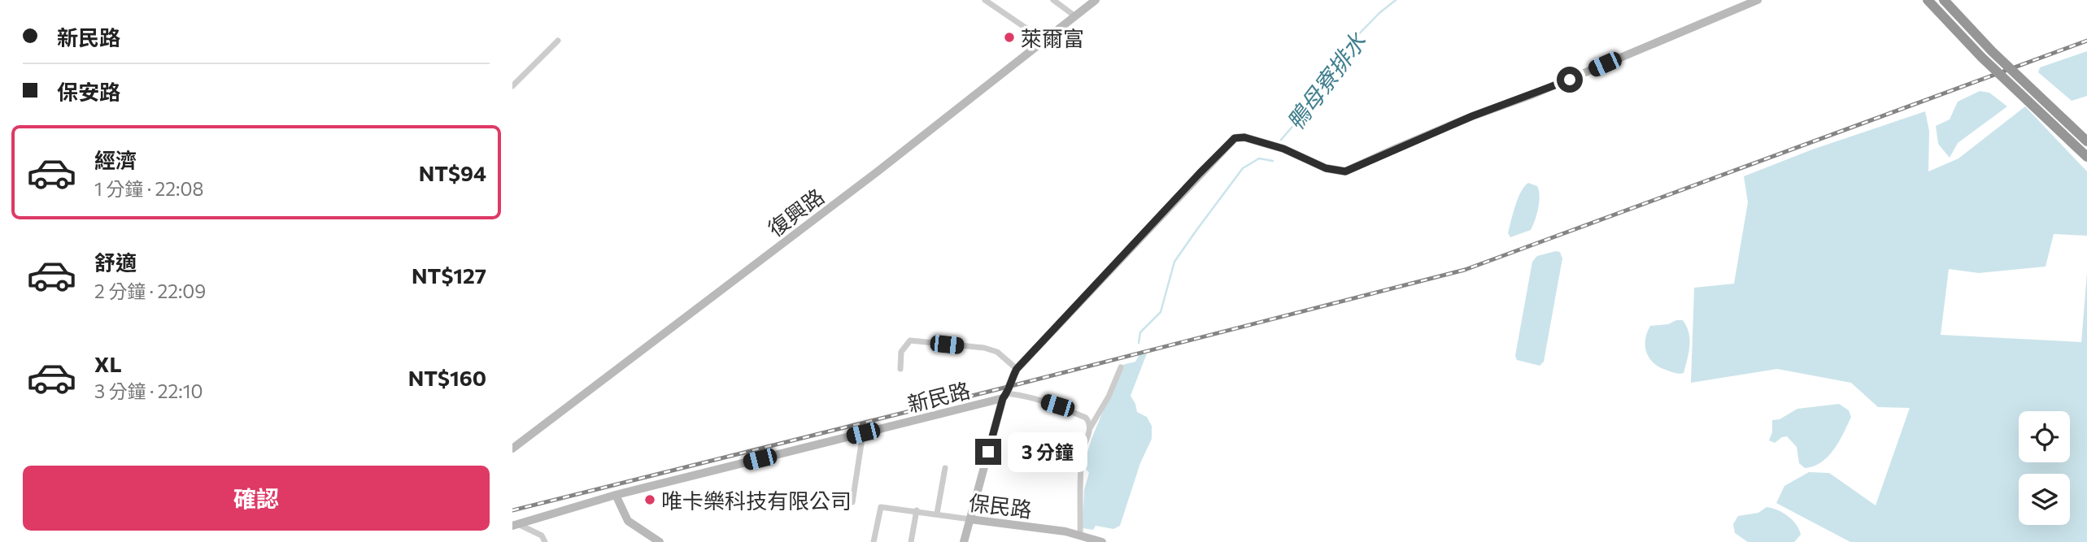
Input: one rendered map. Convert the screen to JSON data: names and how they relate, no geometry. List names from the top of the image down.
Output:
{
  "streets": {
    "street": ["復興路", "新民路", "保民路"]
  },
  "water": ["鴨母寮排水"],
  "places": ["萊爾富", "唯卡樂科技有限公司"],
  "page": {
    "banner": ["新民路", "保安路"],
    "list": [
      {
        "name": "經濟",
        "note": "1 分鐘 · 22:08",
        "value": "NT$94"
      },
      {
        "name": "舒適",
        "note": "2 分鐘 · 22:09",
        "value": "NT$127"
      },
      {
        "name": "XL",
        "note": "3 分鐘 · 22:10",
        "value": "NT$160"
      }
    ],
    "bubble": "3 分鐘",
    "buttons": "確認"
  }
}
